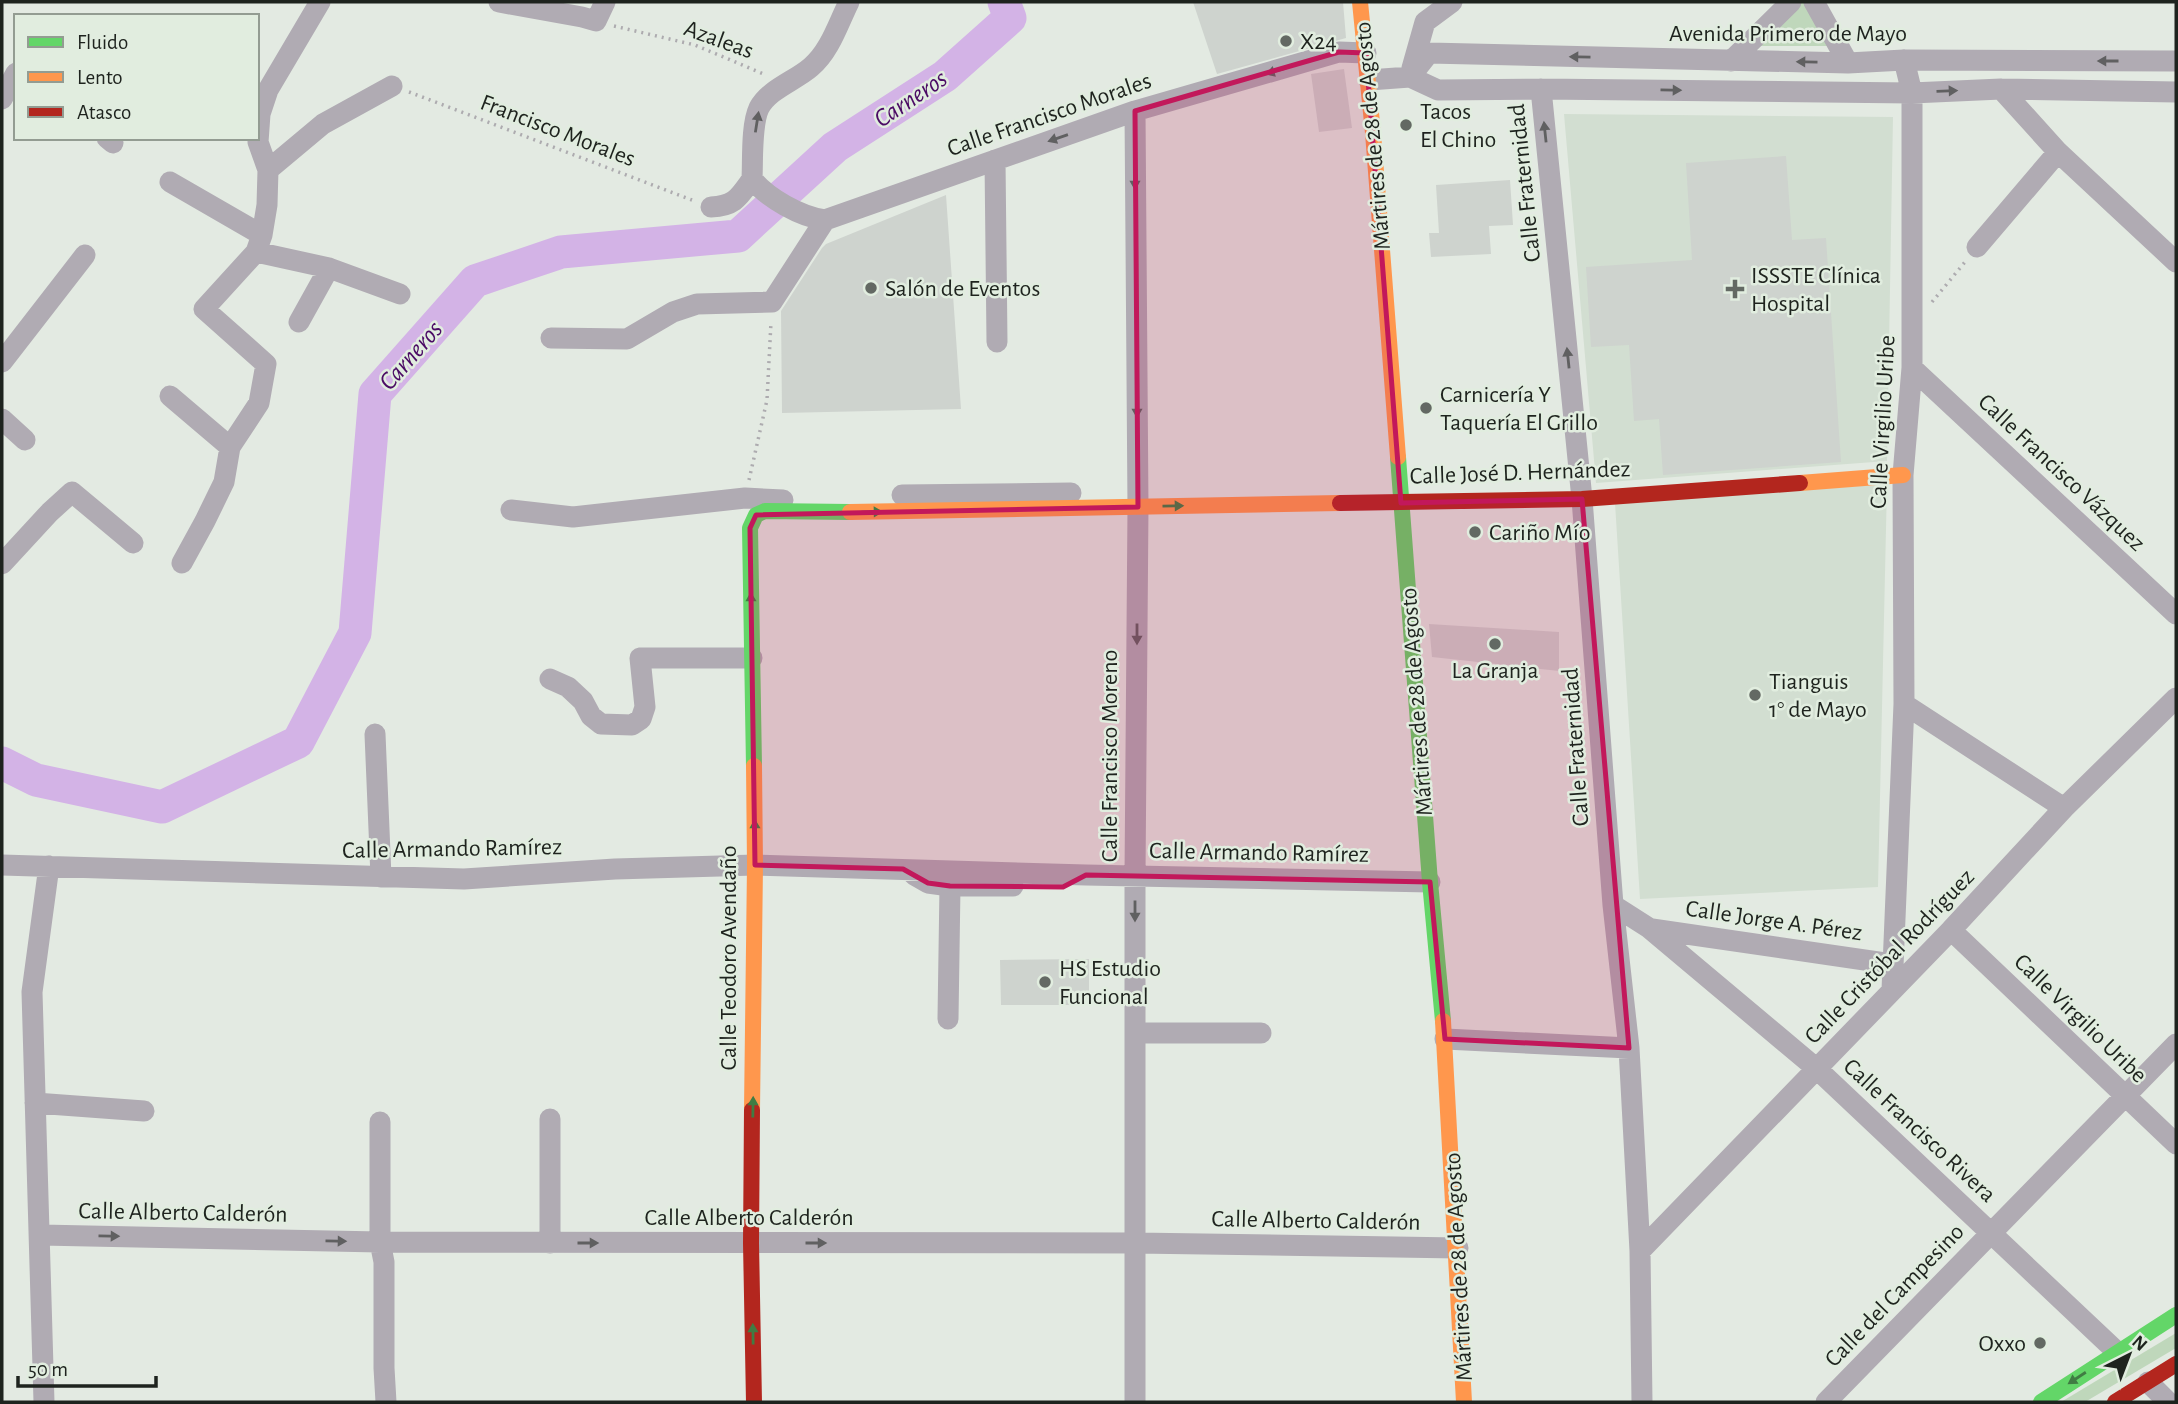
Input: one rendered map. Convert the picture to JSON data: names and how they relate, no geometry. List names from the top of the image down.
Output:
{
  "streets": {
    "street": [
      "Avenida Primero de Mayo",
      "Calle Francisco Morales",
      "Mártires de 28 de Agosto",
      "Calle Fraternidad",
      "Calle Virgilio Uribe",
      "Calle José D. Hernández",
      "Calle Francisco Vázquez",
      "Calle Francisco Moreno",
      "Calle Armando Ramírez",
      "Calle Jorge A. Pérez",
      "Calle Cristóbal Rodríguez",
      "Calle Teodoro Avendaño",
      "Calle Francisco Rivera",
      "Calle Alberto Calderón",
      "Calle del Campesino"
    ],
    "path": ["Azaleas", "Francisco Morales"]
  },
  "crossings": [
    ["Avenida Primero de Mayo", "Calle Virgilio Uribe"],
    ["Calle Francisco Morales", "Mártires de 28 de Agosto"],
    ["Calle Francisco Morales", "Calle Francisco Moreno"],
    ["Mártires de 28 de Agosto", "Calle José D. Hernández"],
    ["Mártires de 28 de Agosto", "Calle Armando Ramírez"],
    ["Mártires de 28 de Agosto", "Calle Alberto Calderón"],
    ["Calle Fraternidad", "Calle José D. Hernández"],
    ["Calle Fraternidad", "Calle Cristóbal Rodríguez"],
    ["Calle Fraternidad", "Calle Francisco Rivera"],
    ["Calle Virgilio Uribe", "Calle José D. Hernández"],
    ["Calle Virgilio Uribe", "Calle Francisco Vázquez"],
    ["Calle Virgilio Uribe", "Calle Jorge A. Pérez"],
    ["Calle Virgilio Uribe", "Calle Cristóbal Rodríguez"],
    ["Calle Virgilio Uribe", "Calle del Campesino"],
    ["Calle José D. Hernández", "Calle Francisco Moreno"],
    ["Calle José D. Hernández", "Calle Teodoro Avendaño"],
    ["Calle Francisco Moreno", "Calle Armando Ramírez"],
    ["Calle Francisco Moreno", "Calle Alberto Calderón"],
    ["Calle Armando Ramírez", "Calle Teodoro Avendaño"],
    ["Calle Jorge A. Pérez", "Calle Francisco Rivera"],
    ["Calle Cristóbal Rodríguez", "Calle Francisco Rivera"],
    ["Calle Teodoro Avendaño", "Calle Alberto Calderón"],
    ["Calle Francisco Rivera", "Calle del Campesino"]
  ],
  "one_way": ["Calle Francisco Morales", "Calle Teodoro Avendaño", "Calle Alberto Calderón"],
  "water": ["Carneros"],
  "places": {
    "other": [
      "X24",
      "Tacos El Chino",
      "Salón de Eventos",
      "Carnicería Y Taquería El Grillo",
      "Cariño Mío",
      "La Granja",
      "Tianguis 1° de Mayo",
      "HS Estudio Funcional",
      "Oxxo"
    ],
    "health": ["ISSSTE Clínica Hospital"]
  },
  "legend": ["Fluido", "Lento", "Atasco"],
  "scale_bar": "50 m",
  "north": "top right"
}
